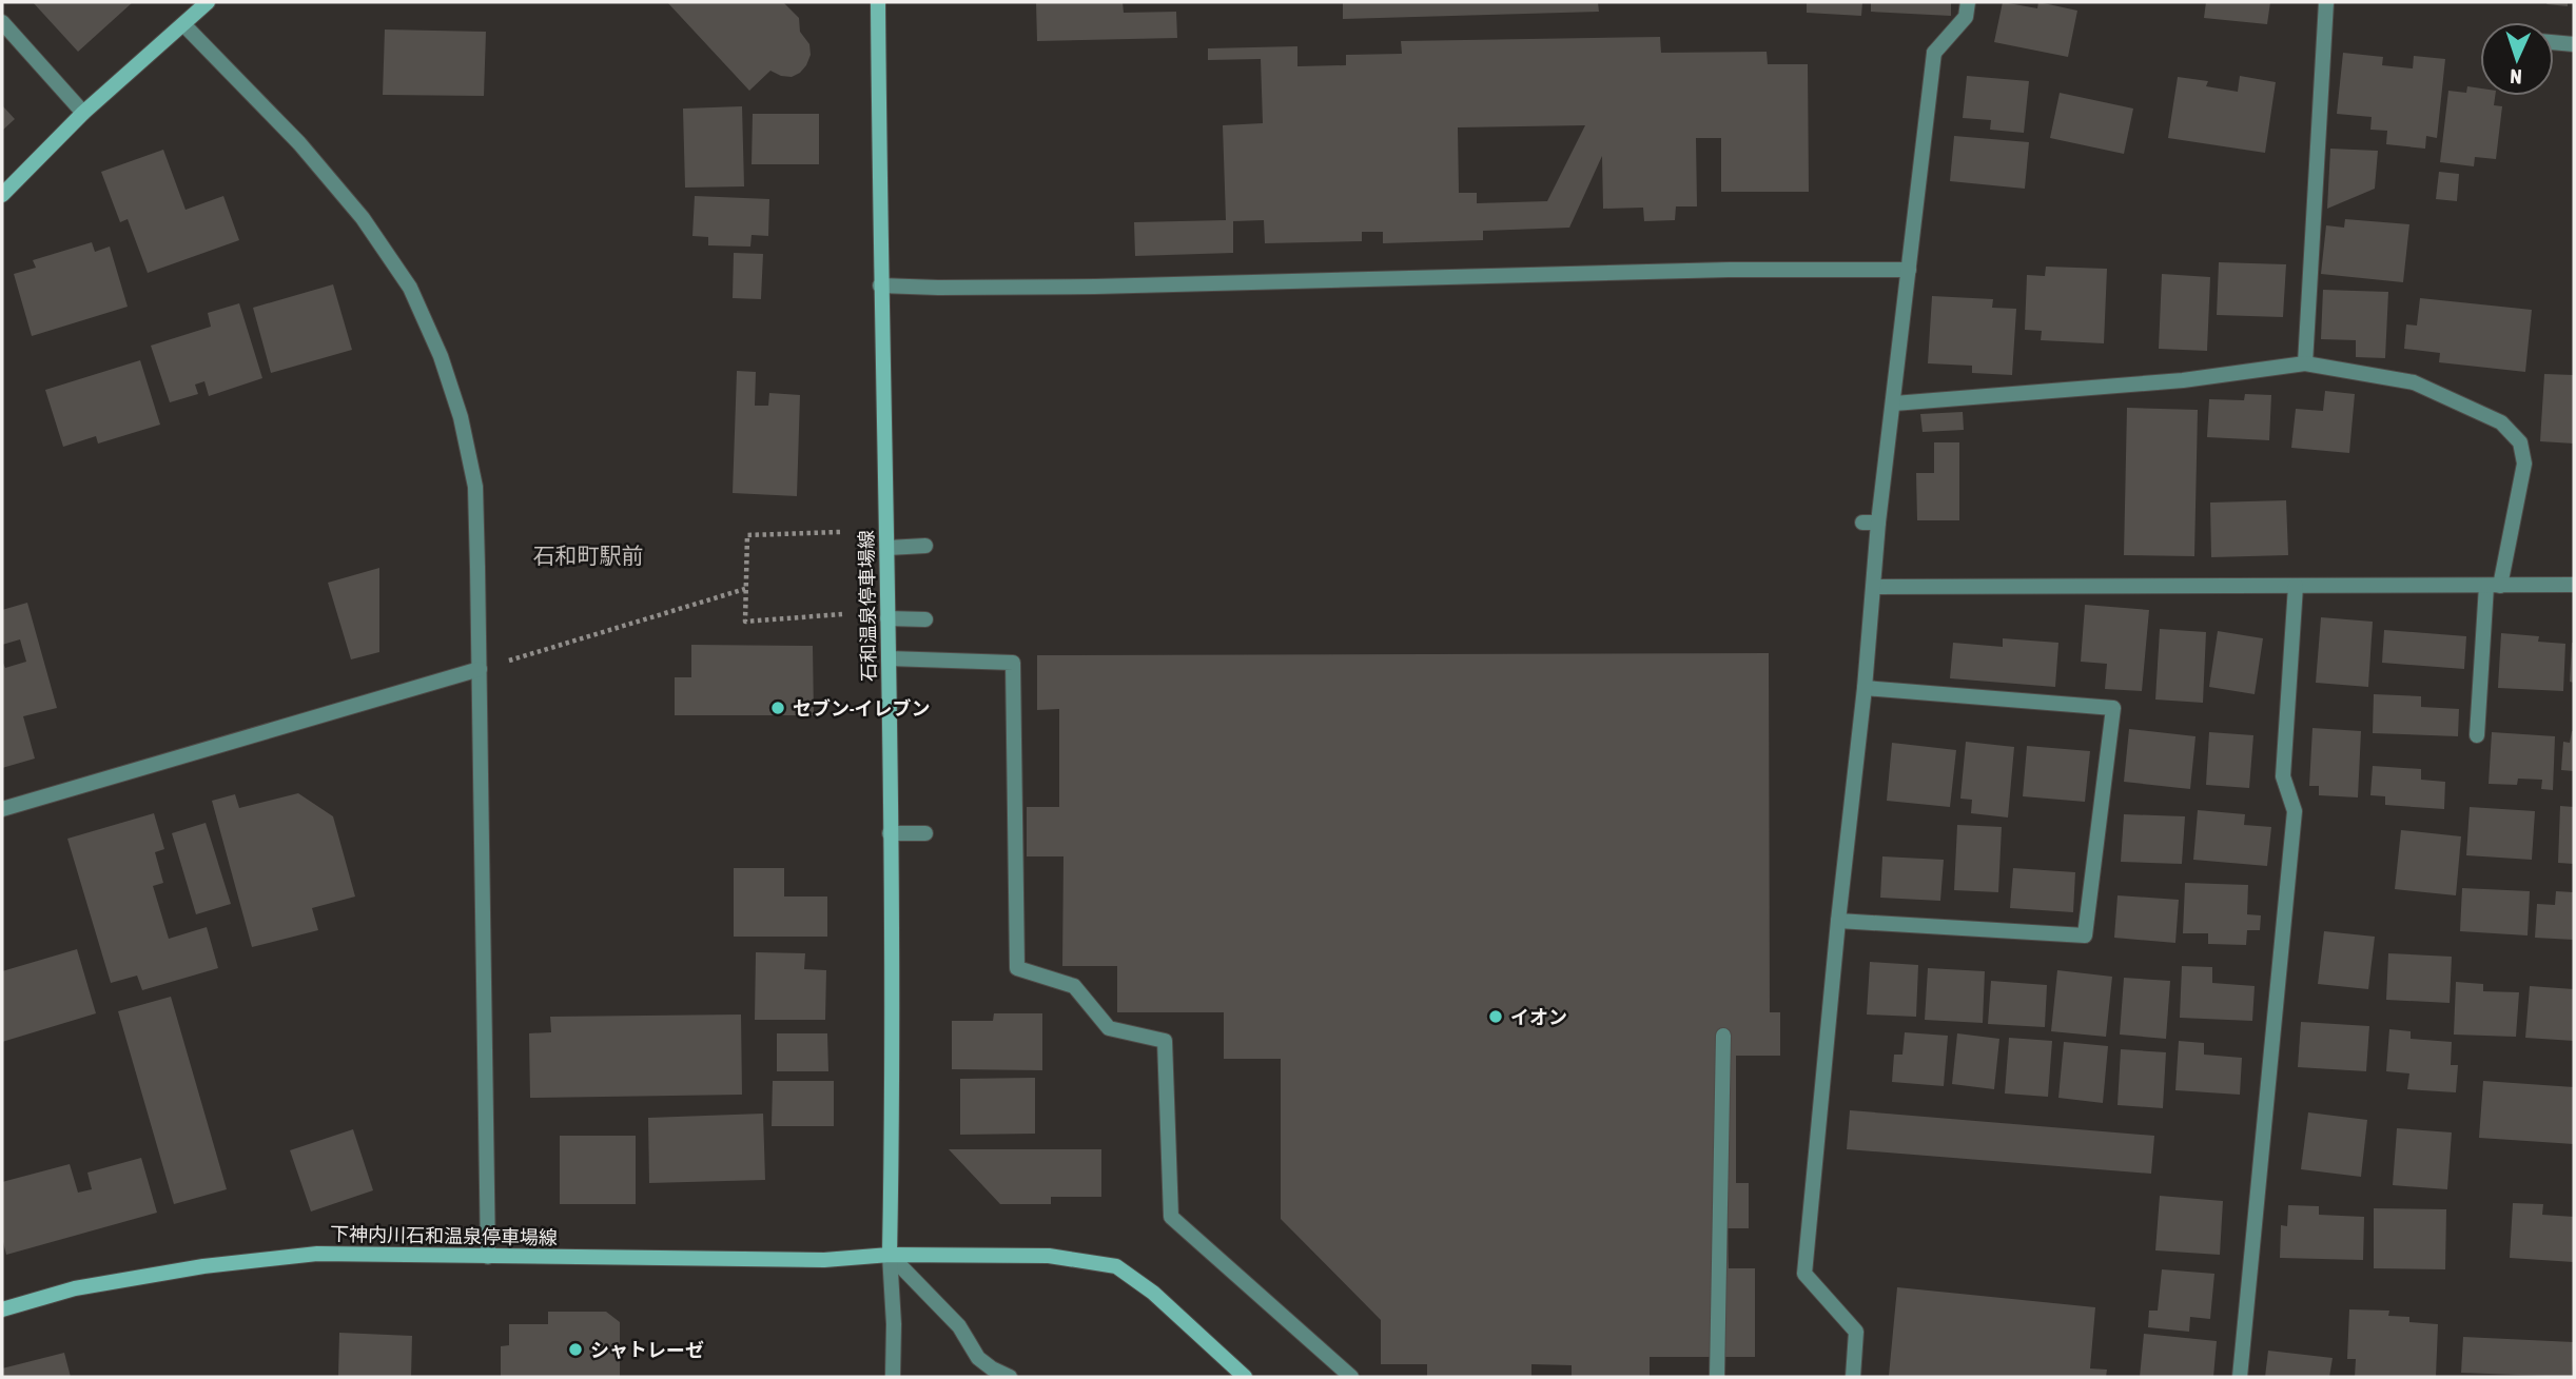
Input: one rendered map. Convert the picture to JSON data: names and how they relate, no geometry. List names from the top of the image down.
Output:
{
  "streets": {
    "main road": ["石和温泉停車場線", "下神内川石和温泉停車場線"]
  },
  "crossings": [
    ["石和温泉停車場線", "下神内川石和温泉停車場線"]
  ],
  "districts": ["石和町駅前"],
  "places": ["セブン-イレブン", "イオン", "シャトレーゼ"],
  "north": "bottom"
}
